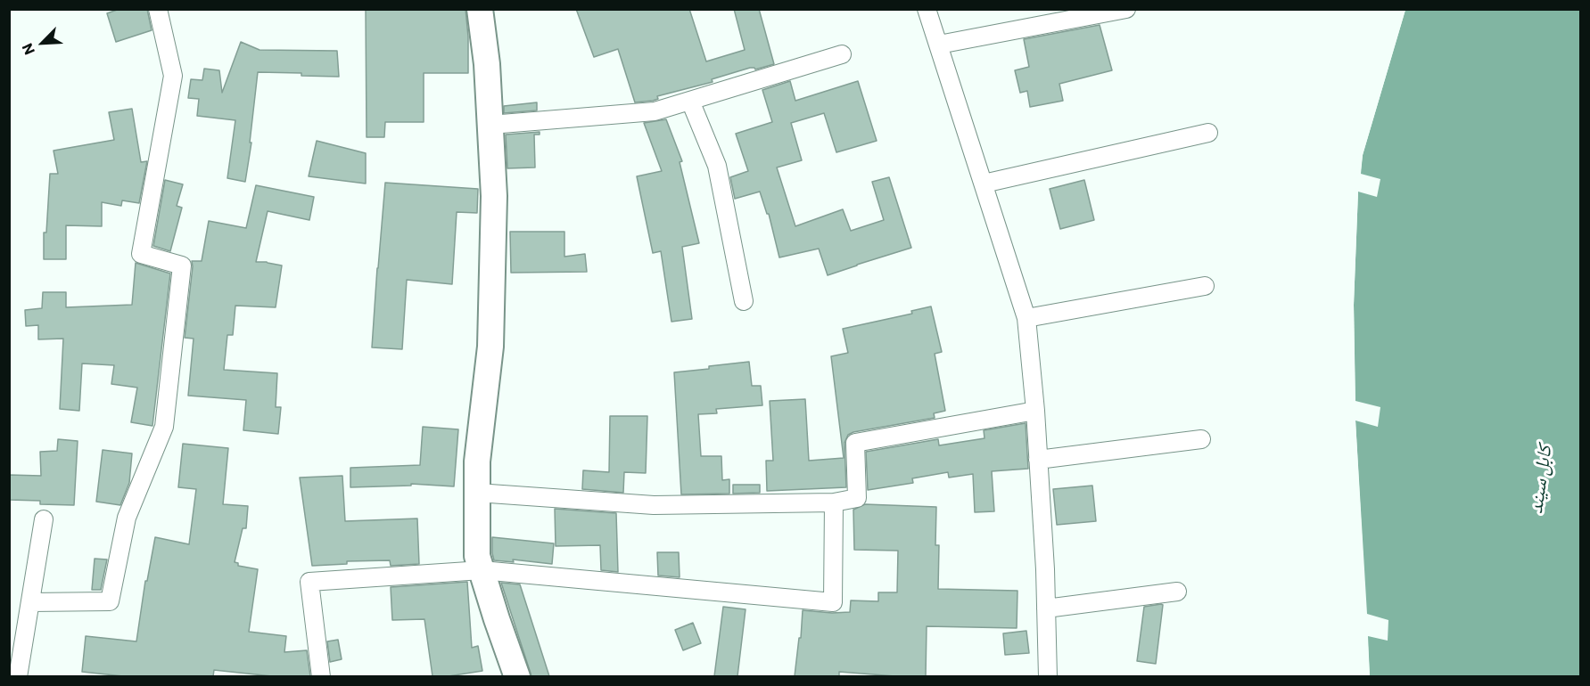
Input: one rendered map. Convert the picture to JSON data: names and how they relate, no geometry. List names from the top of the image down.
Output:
{
  "water": ["کابل سيند"],
  "north": "bottom left"
}
